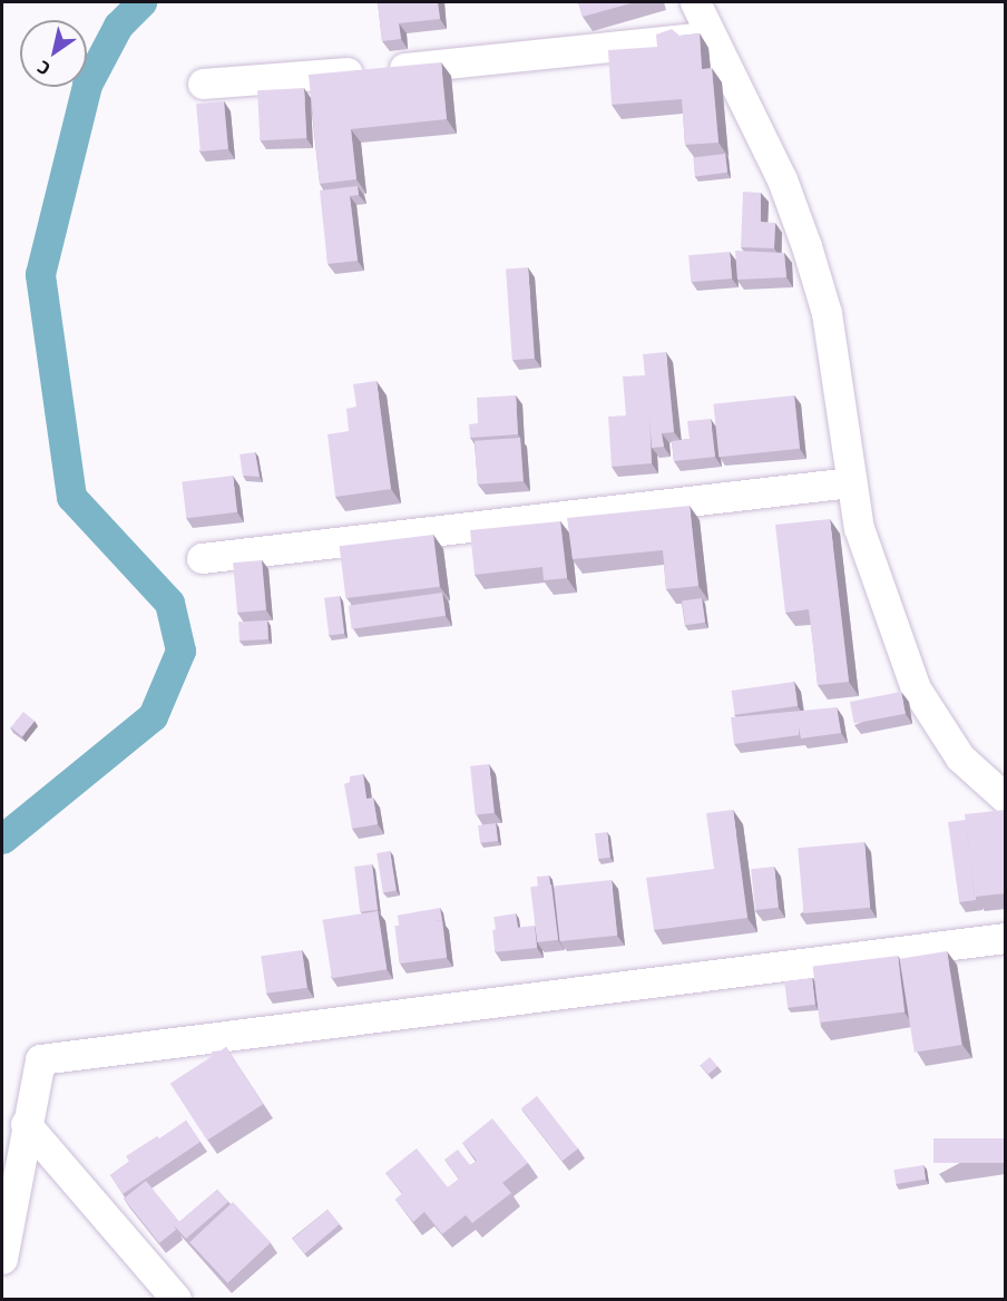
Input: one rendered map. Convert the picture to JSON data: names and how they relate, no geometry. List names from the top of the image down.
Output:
{
  "north": "bottom left"
}
